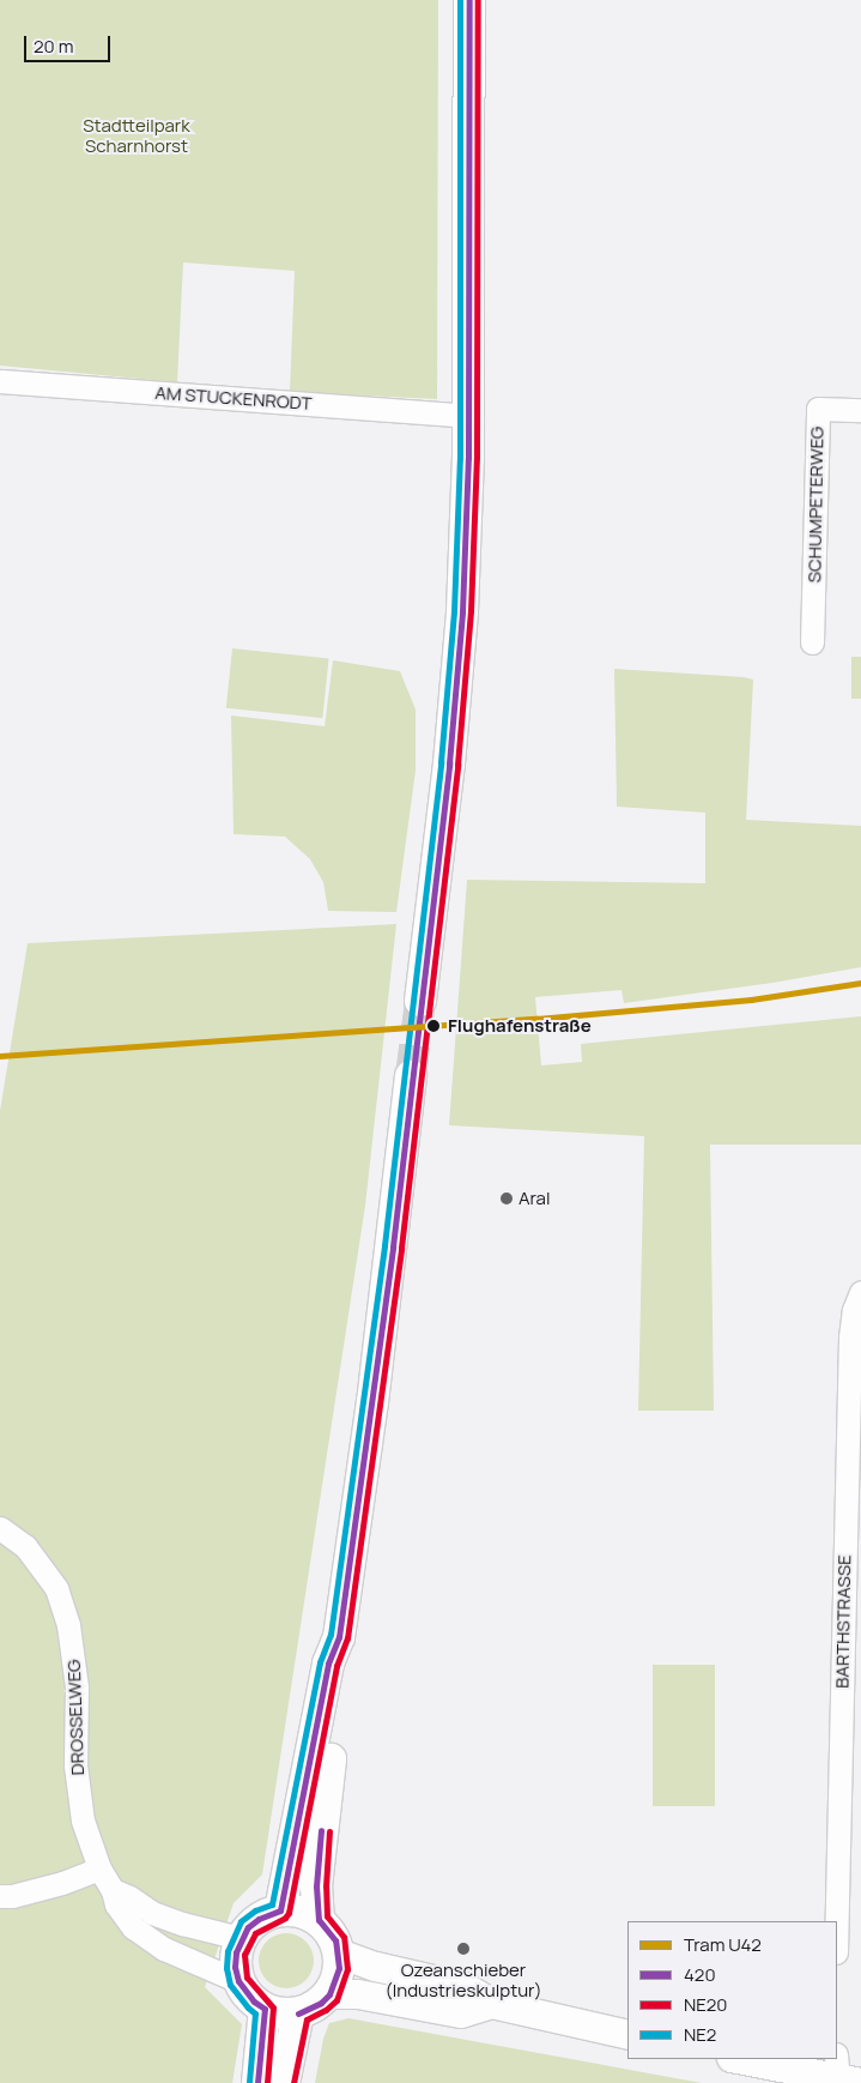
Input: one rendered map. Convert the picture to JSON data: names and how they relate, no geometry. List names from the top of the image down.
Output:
{
  "streets": {
    "street": [
      "AM STUCKENRODT",
      "SCHUMPETERWEG",
      "BARTHSTRASSE",
      "DROSSELWEG"
    ]
  },
  "parks": ["Stadtteilpark Scharnhorst"],
  "places": ["Flughafenstraße", "Aral", "Ozeanschieber (Industrieskulptur)"],
  "lines": [
    "transit line 420",
    "transit line NE20",
    "transit line NE2",
    "tram line U42"
  ],
  "legend": [
    "Tram U42",
    "420",
    "NE20",
    "NE2"
  ],
  "scale_bar": "20 m"
}
